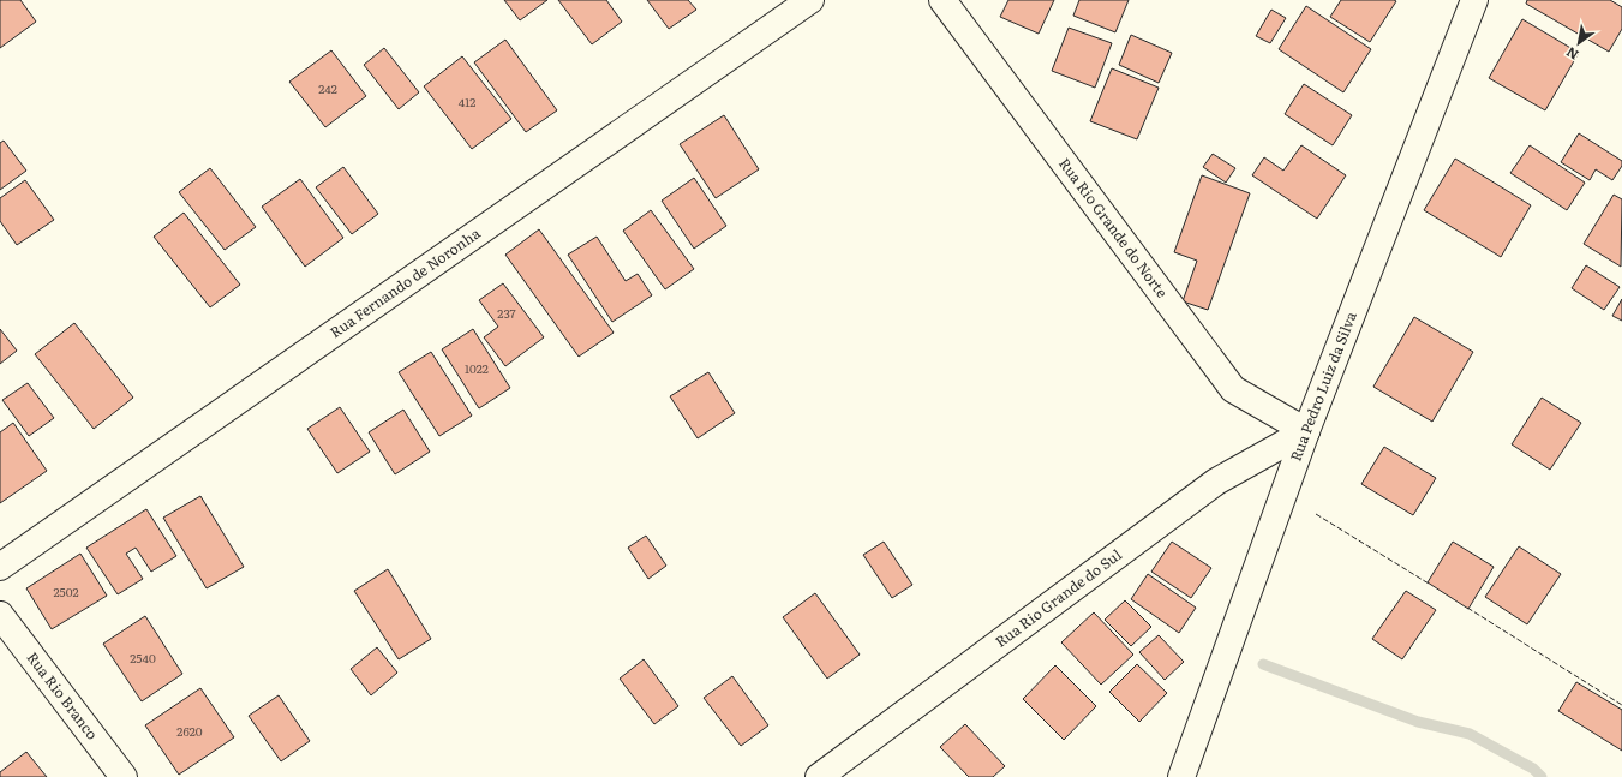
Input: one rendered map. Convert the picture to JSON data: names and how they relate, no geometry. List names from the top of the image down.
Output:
{
  "streets": {
    "street": [
      "Rua Rio Grande do Norte",
      "Rua Fernando de Noronha",
      "Rua Pedro Luiz da Silva",
      "Rua Rio Grande do Sul",
      "Rua Rio Branco"
    ]
  },
  "crossings": [
    ["Rua Rio Grande do Norte", "Rua Pedro Luiz da Silva"],
    ["Rua Rio Grande do Norte", "Rua Rio Grande do Sul"],
    ["Rua Pedro Luiz da Silva", "Rua Rio Grande do Sul"]
  ],
  "house_numbers": [
    "242",
    "412",
    "237",
    "1022",
    "2502",
    "2540",
    "2620"
  ],
  "north": "bottom left"
}
